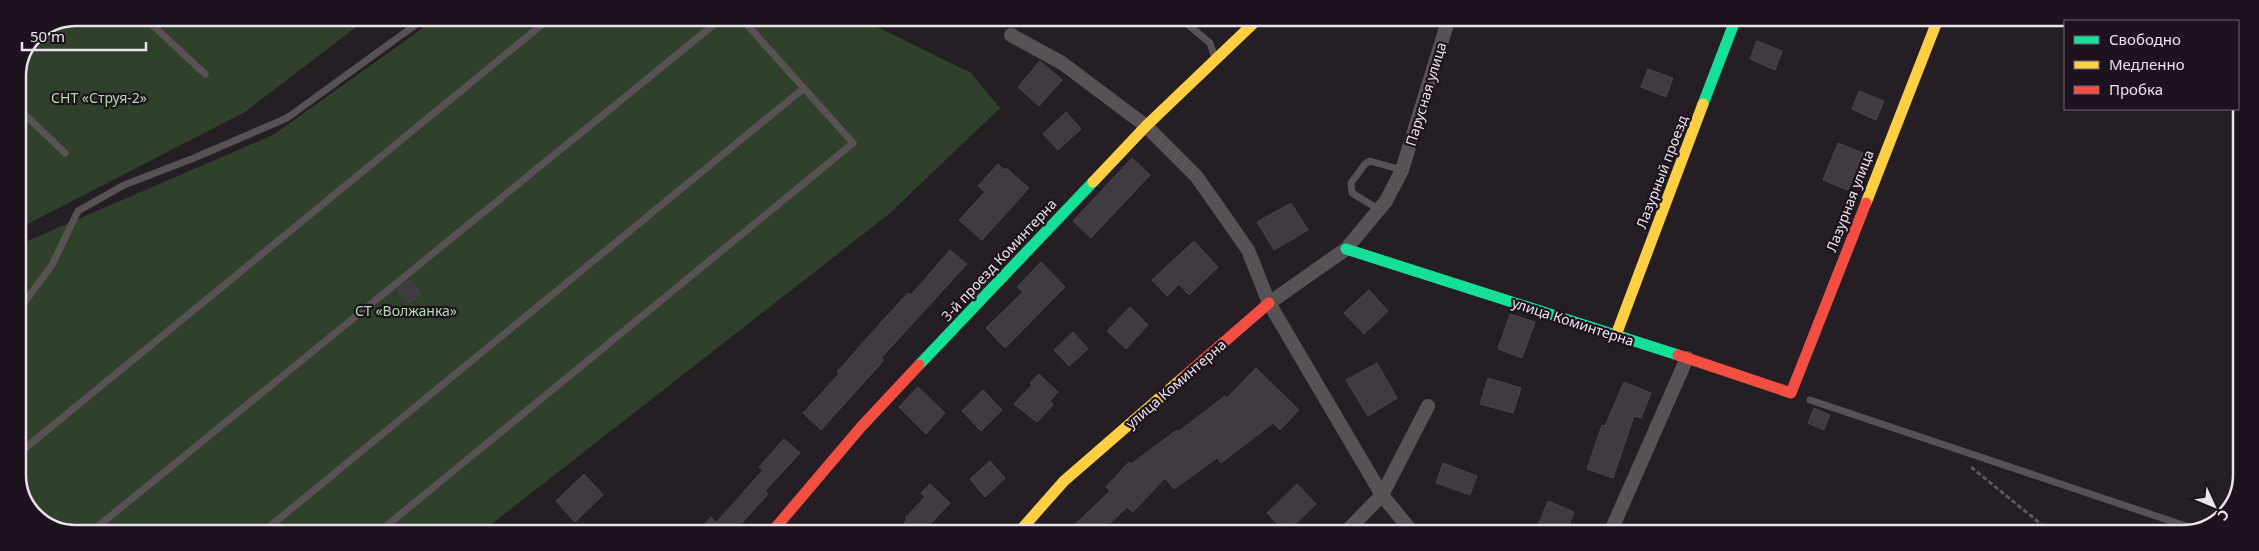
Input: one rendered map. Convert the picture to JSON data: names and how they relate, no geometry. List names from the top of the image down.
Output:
{
  "streets": {
    "street": [
      "Парусная улица",
      "Лазурный проезд",
      "Лазурная улица",
      "3-й проезд Коминтерна",
      "улица Коминтерна"
    ]
  },
  "crossings": [
    ["Парусная улица", "улица Коминтерна"],
    ["Лазурный проезд", "улица Коминтерна"],
    ["Лазурная улица", "улица Коминтерна"]
  ],
  "parks": ["СНТ «Струя-2»", "СТ «Волжанка»"],
  "legend": ["Свободно", "Медленно", "Пробка"],
  "scale_bar": "50 m",
  "north": "bottom right"
}
